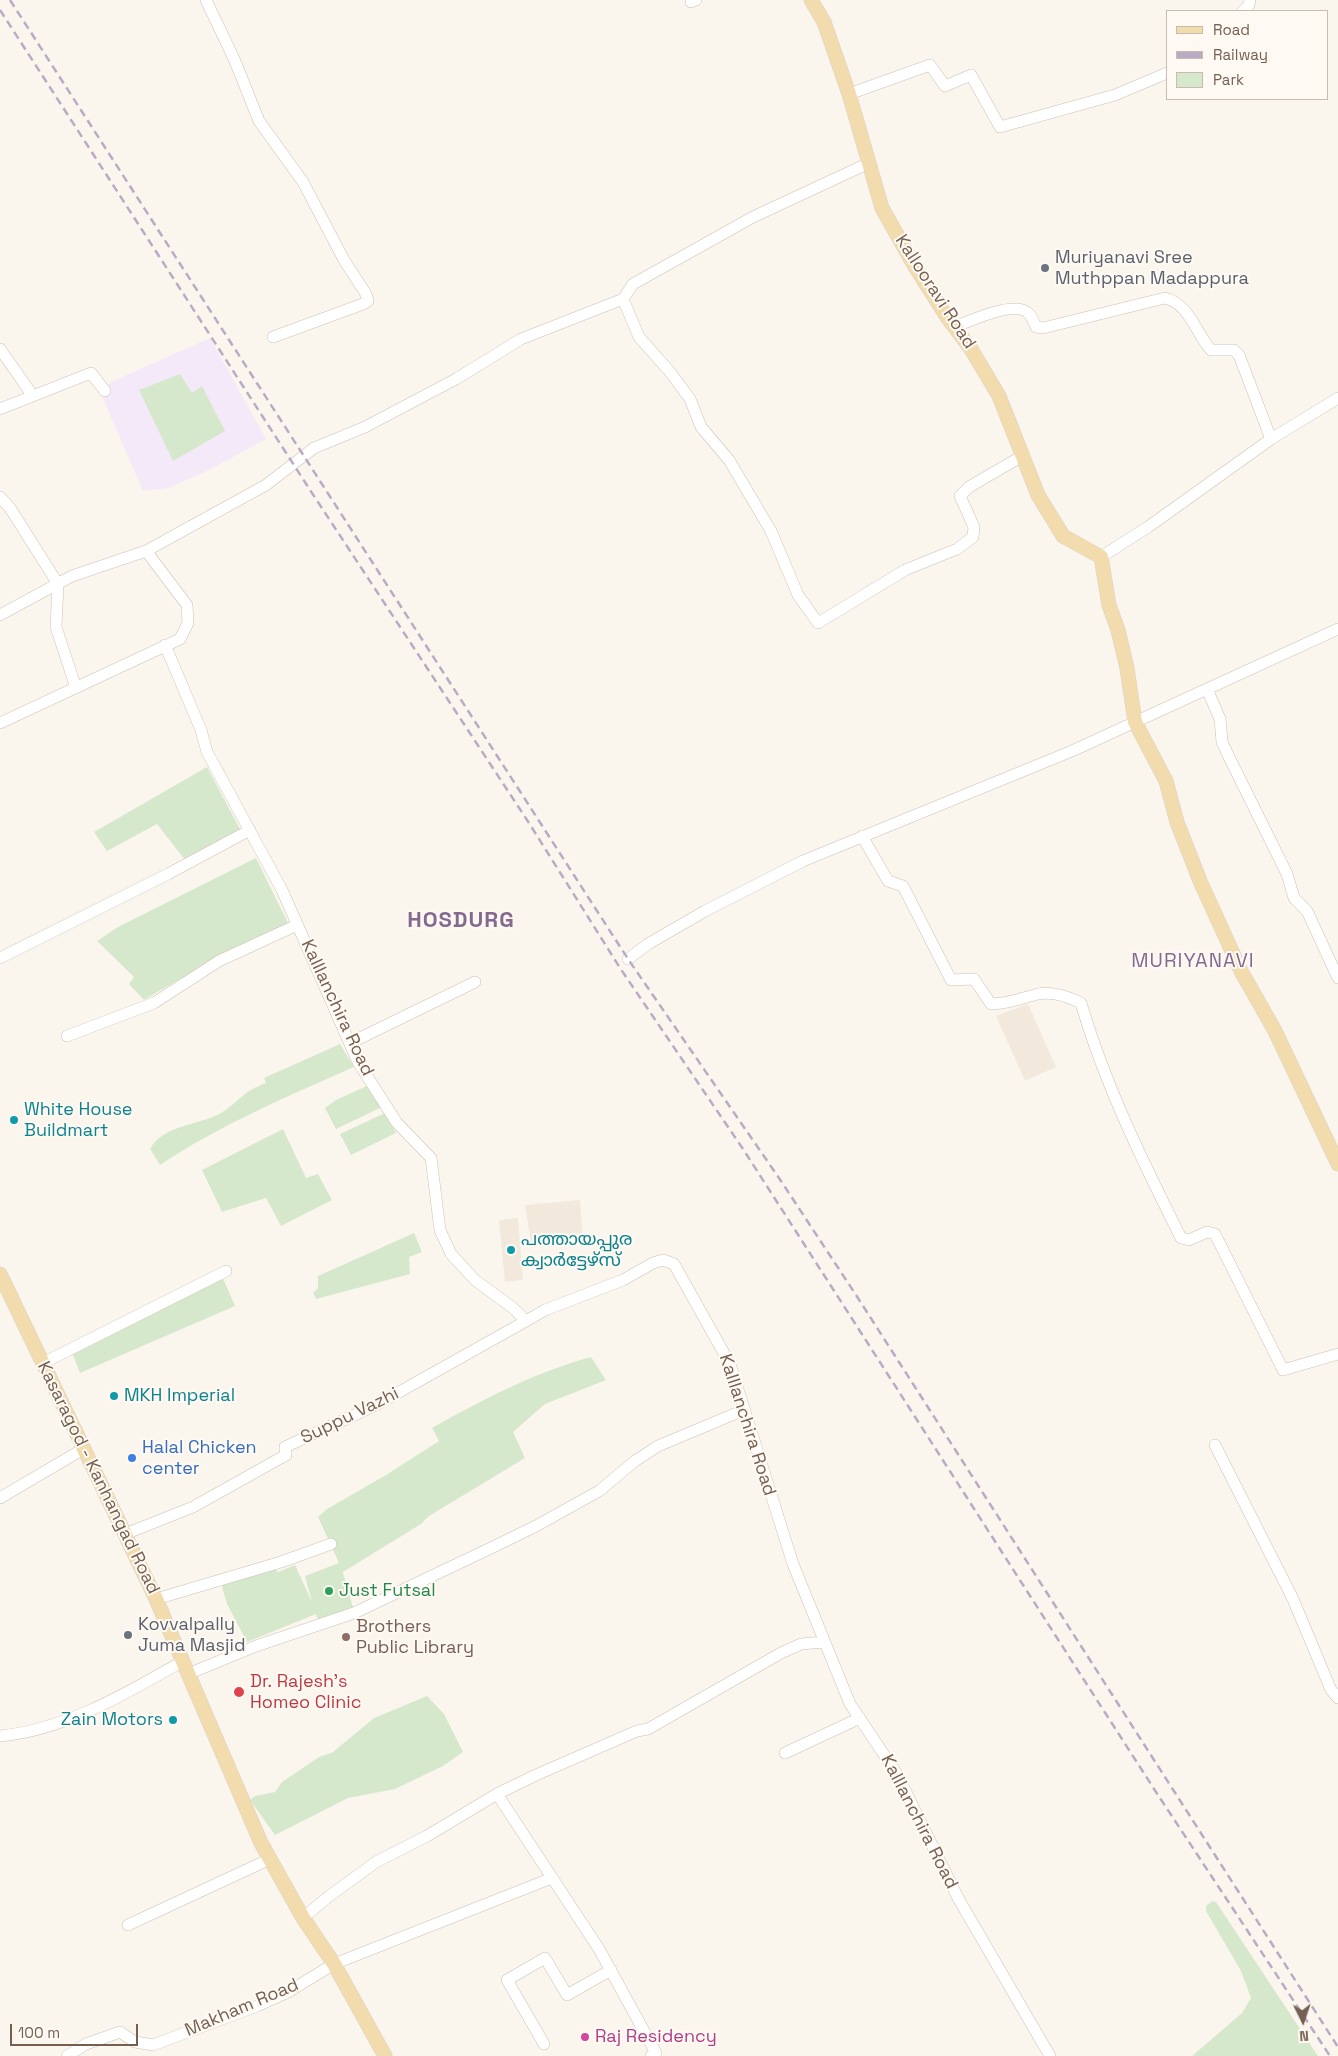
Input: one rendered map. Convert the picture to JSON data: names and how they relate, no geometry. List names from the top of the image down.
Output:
{
  "streets": {
    "main road": ["Kallooravi Road", "Kasaragod - Kanhangad Road"],
    "street": ["Kalllanchira Road", "Suppu Vazhi", "Makham Road"]
  },
  "crossings": [
    ["Kalllanchira Road", "Suppu Vazhi"],
    ["Suppu Vazhi", "Kasaragod - Kanhangad Road"],
    ["Kasaragod - Kanhangad Road", "Makham Road"]
  ],
  "districts": ["HOSDURG", "MURIYANAVI"],
  "places": [
    "Muriyanavi Sree Muthppan Madappura",
    "White House Buildmart",
    "പത്തായപ്പുര ക്വാർട്ടേഴ്സ്",
    "MKH Imperial",
    "Halal Chicken center",
    "Just Futsal",
    "Kovvalpally Juma Masjid",
    "Brothers Public Library",
    "Dr. Rajesh's Homeo Clinic",
    "Zain Motors",
    "Raj Residency"
  ],
  "legend": ["Road", "Railway", "Park"],
  "scale_bar": "100 m",
  "north": "bottom"
}
